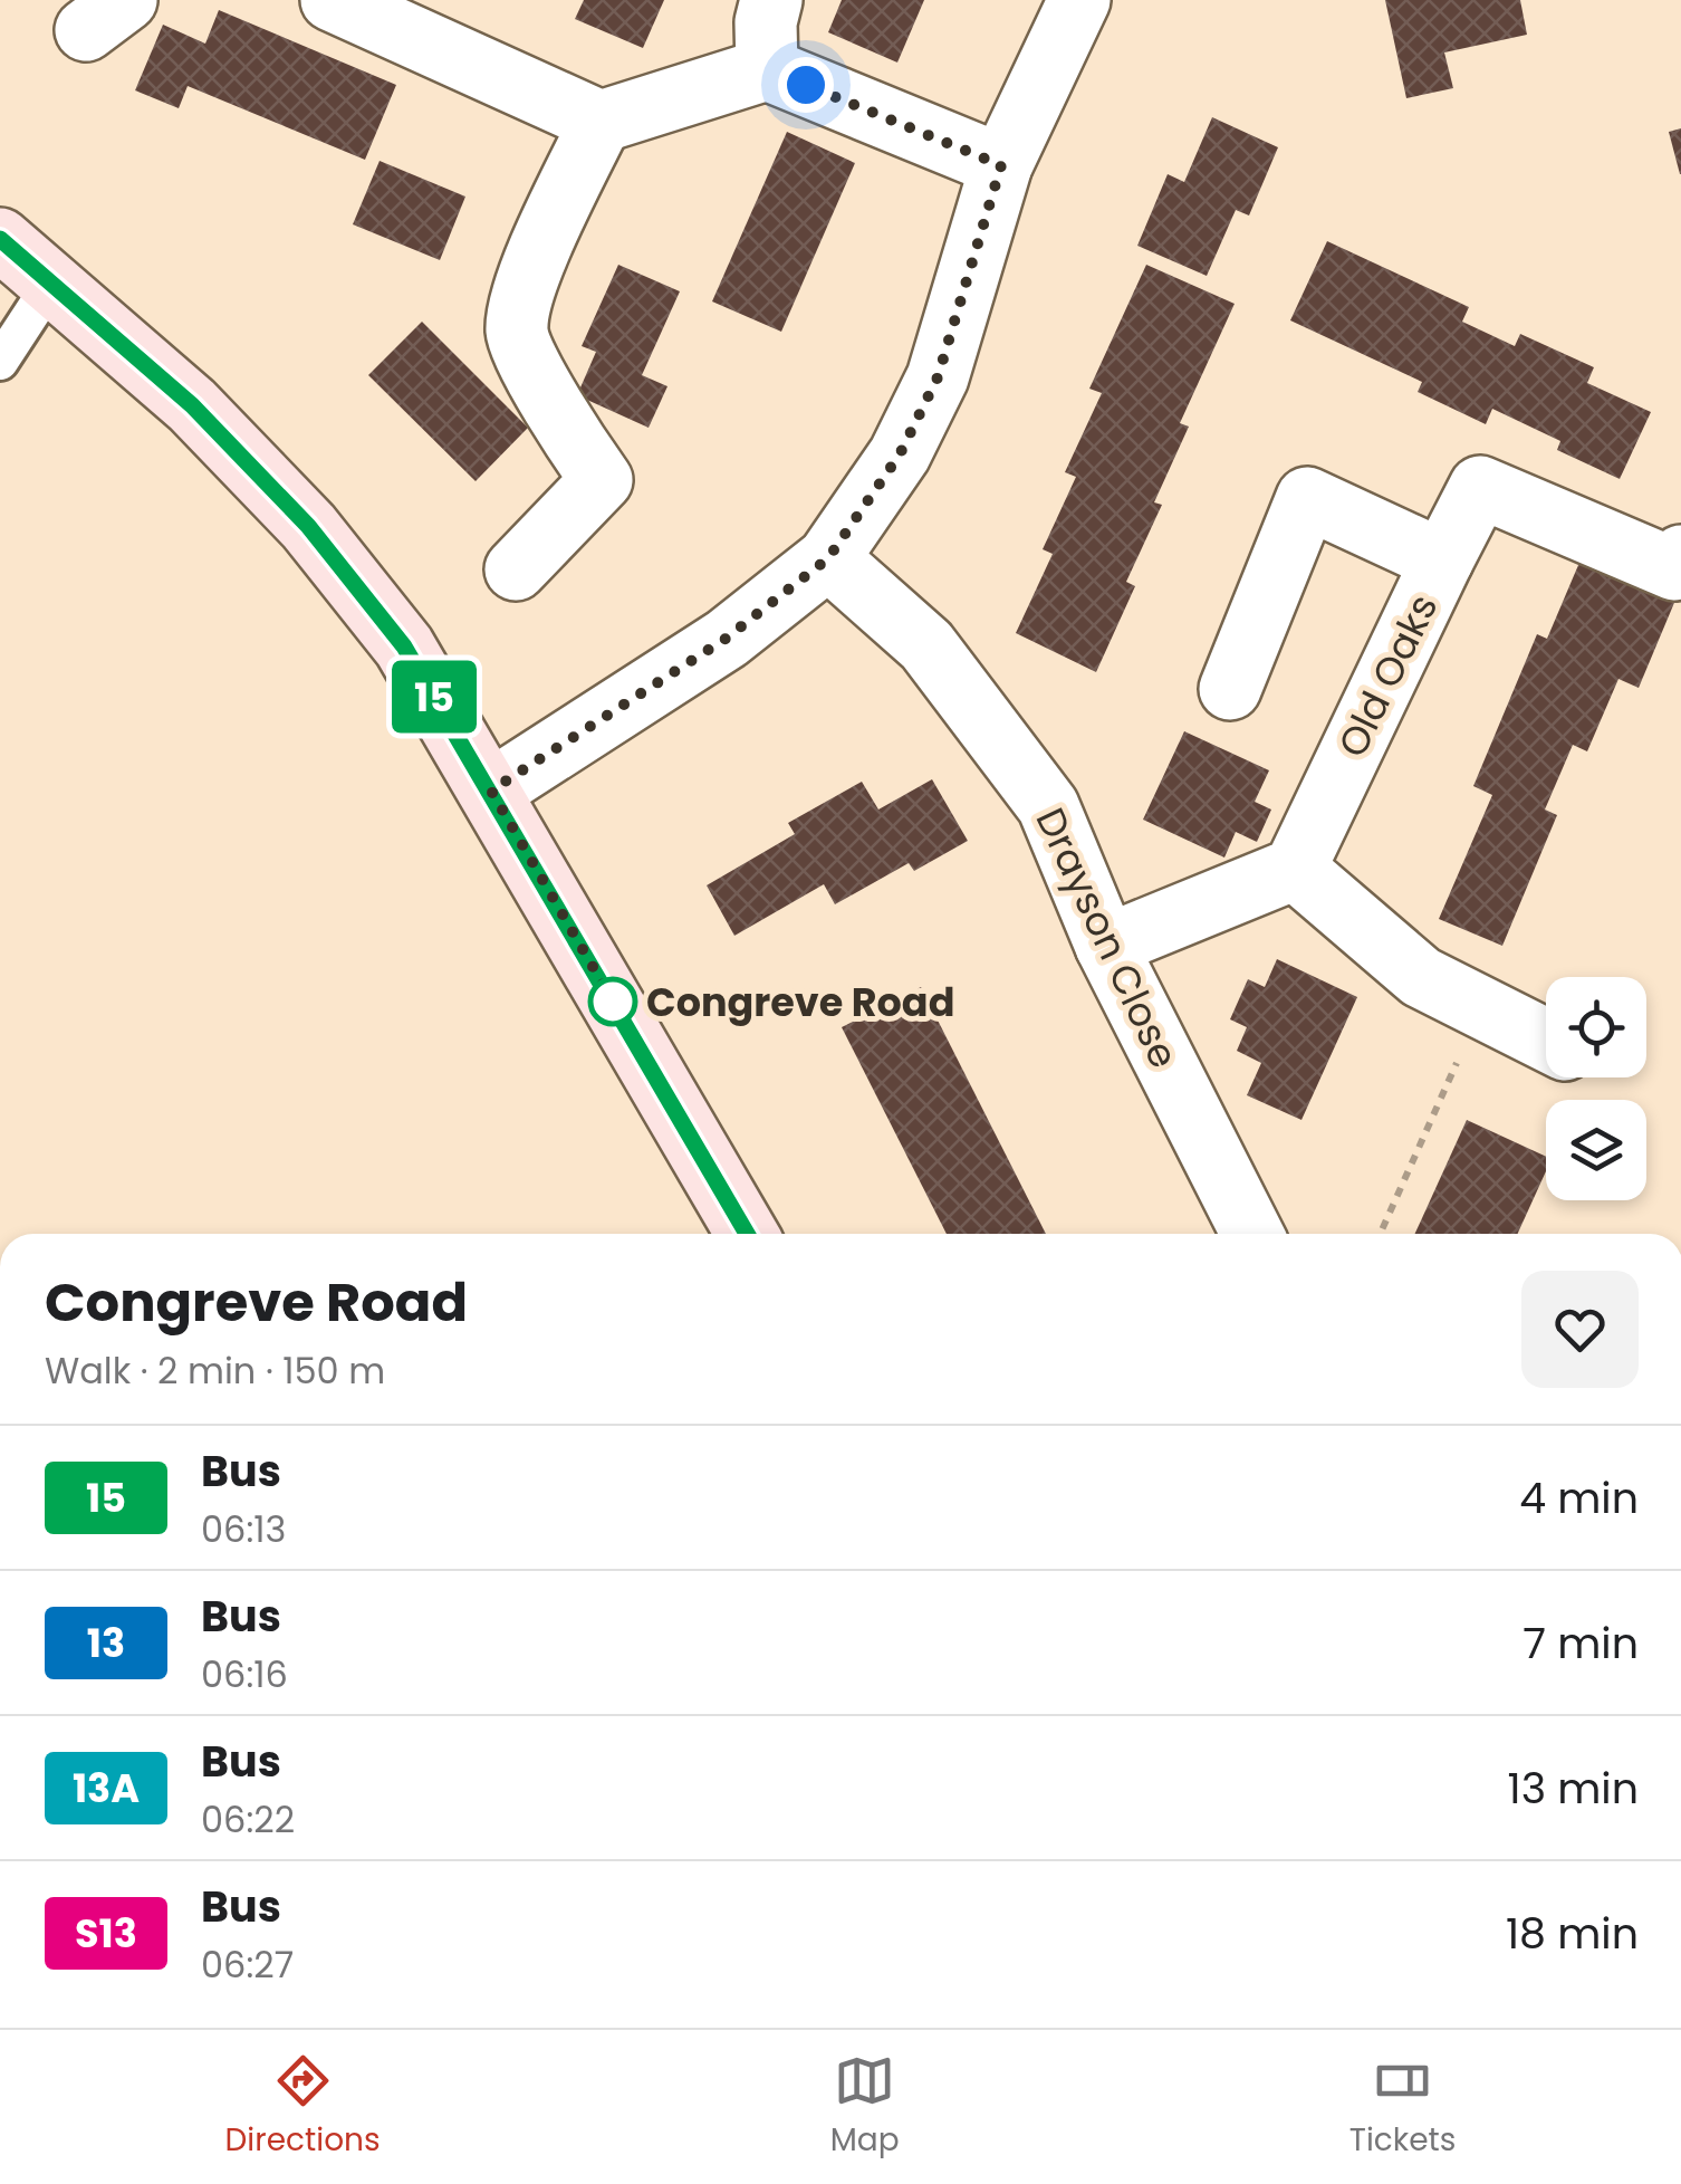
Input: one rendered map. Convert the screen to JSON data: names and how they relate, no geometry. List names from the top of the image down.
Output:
{
  "streets": {
    "street": ["Old Oaks", "Drayson Close"]
  },
  "places": ["Congreve Road"],
  "lines": ["bus line 15"],
  "page": {
    "on_map": "15",
    "heading": ["Congreve Road", "Walk · 2 min · 150 m"],
    "list": [
      {
        "mark": "15",
        "name": "Bus",
        "note": "06:13",
        "value": "4 min"
      },
      {
        "mark": "13",
        "name": "Bus",
        "note": "06:16",
        "value": "7 min"
      },
      {
        "mark": "13A",
        "name": "Bus",
        "note": "06:22",
        "value": "13 min"
      },
      {
        "mark": "S13",
        "name": "Bus",
        "note": "06:27",
        "value": "18 min"
      }
    ],
    "tabs": ["Directions", "Map", "Tickets"]
  }
}
